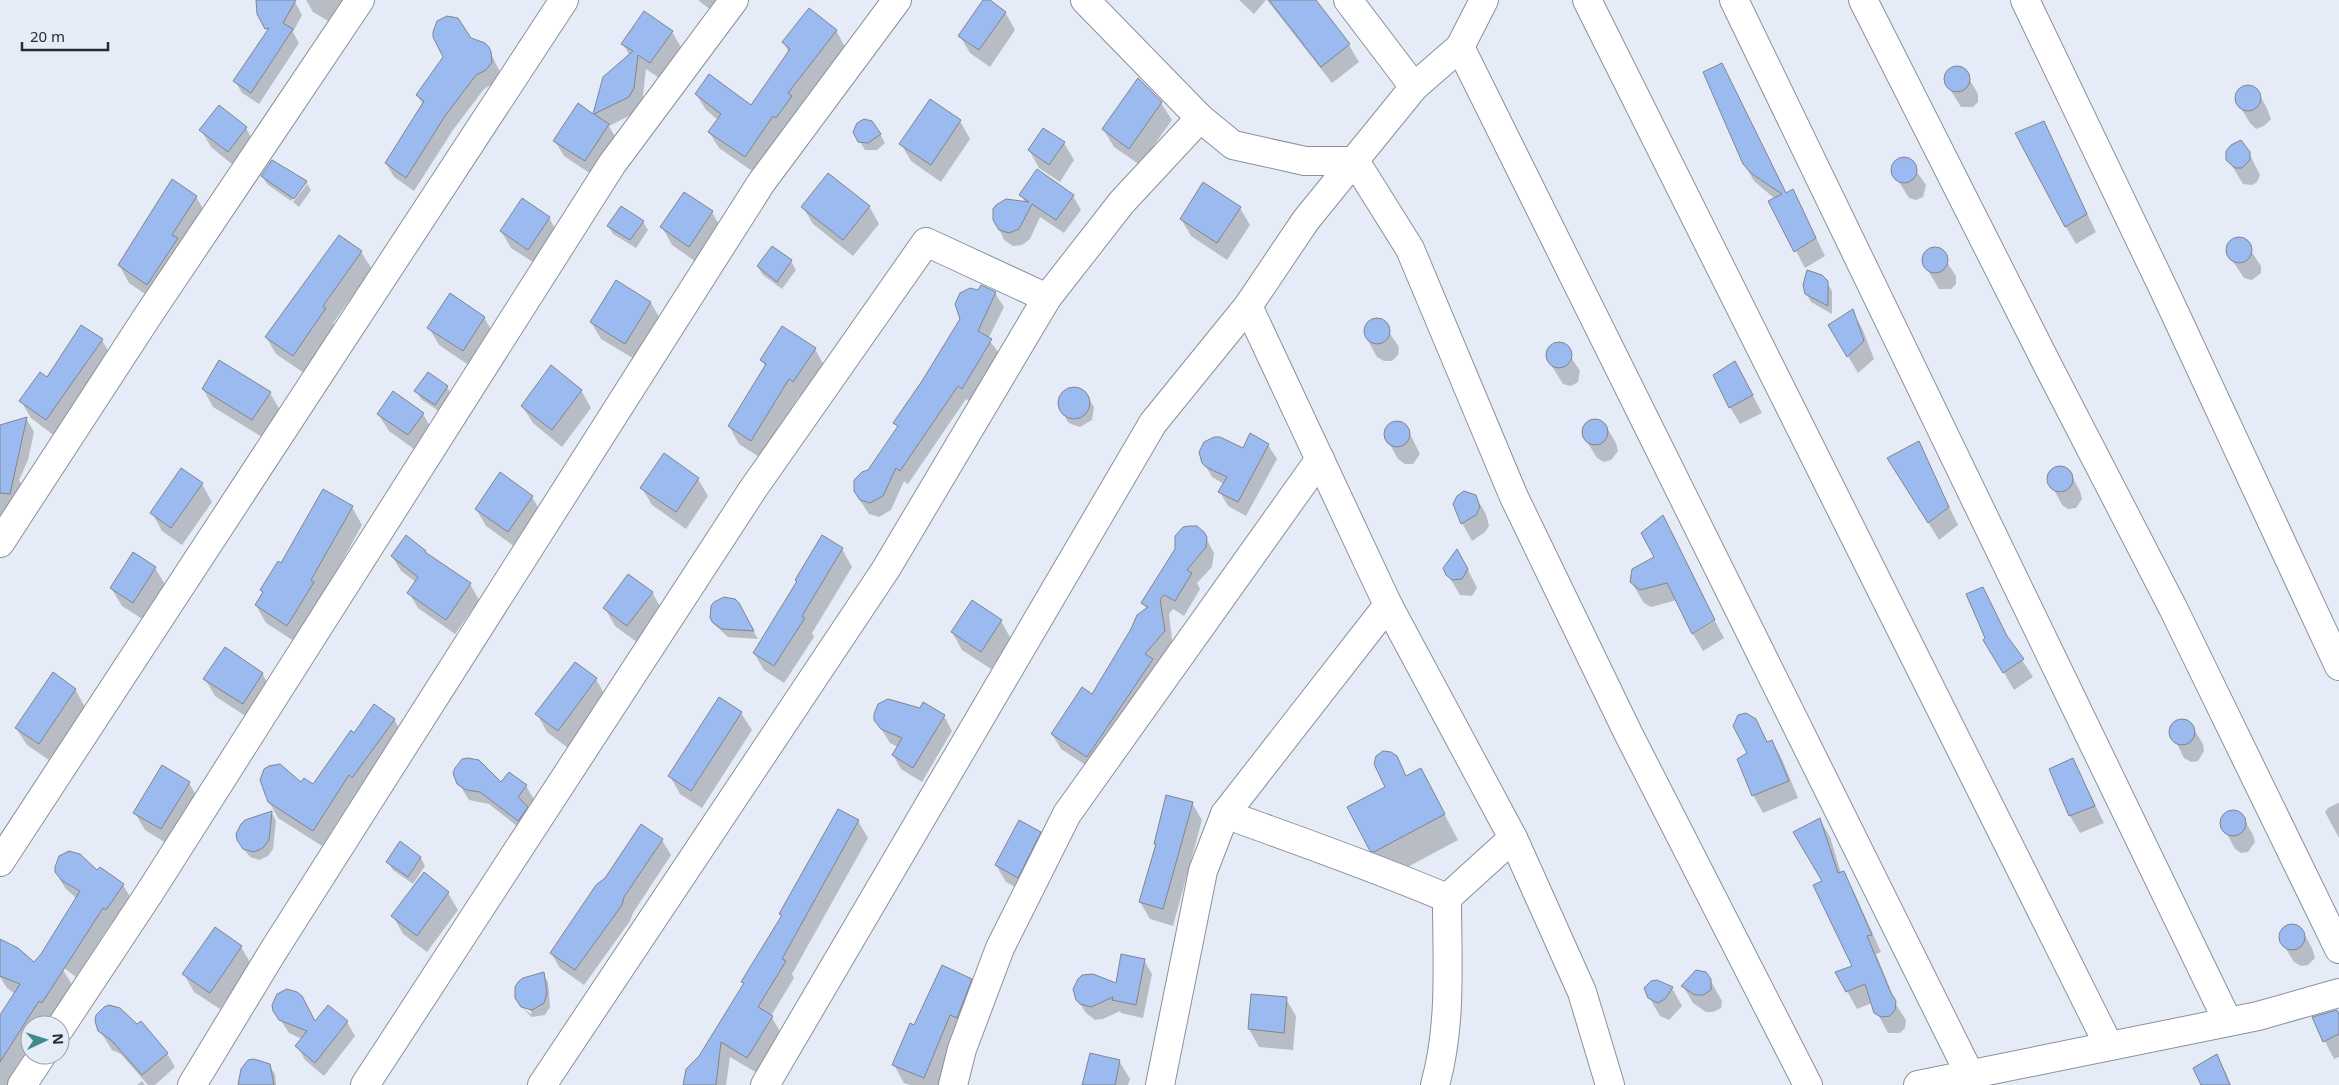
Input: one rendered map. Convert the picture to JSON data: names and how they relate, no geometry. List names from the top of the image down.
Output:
{
  "scale_bar": "20 m",
  "north": "right"
}
